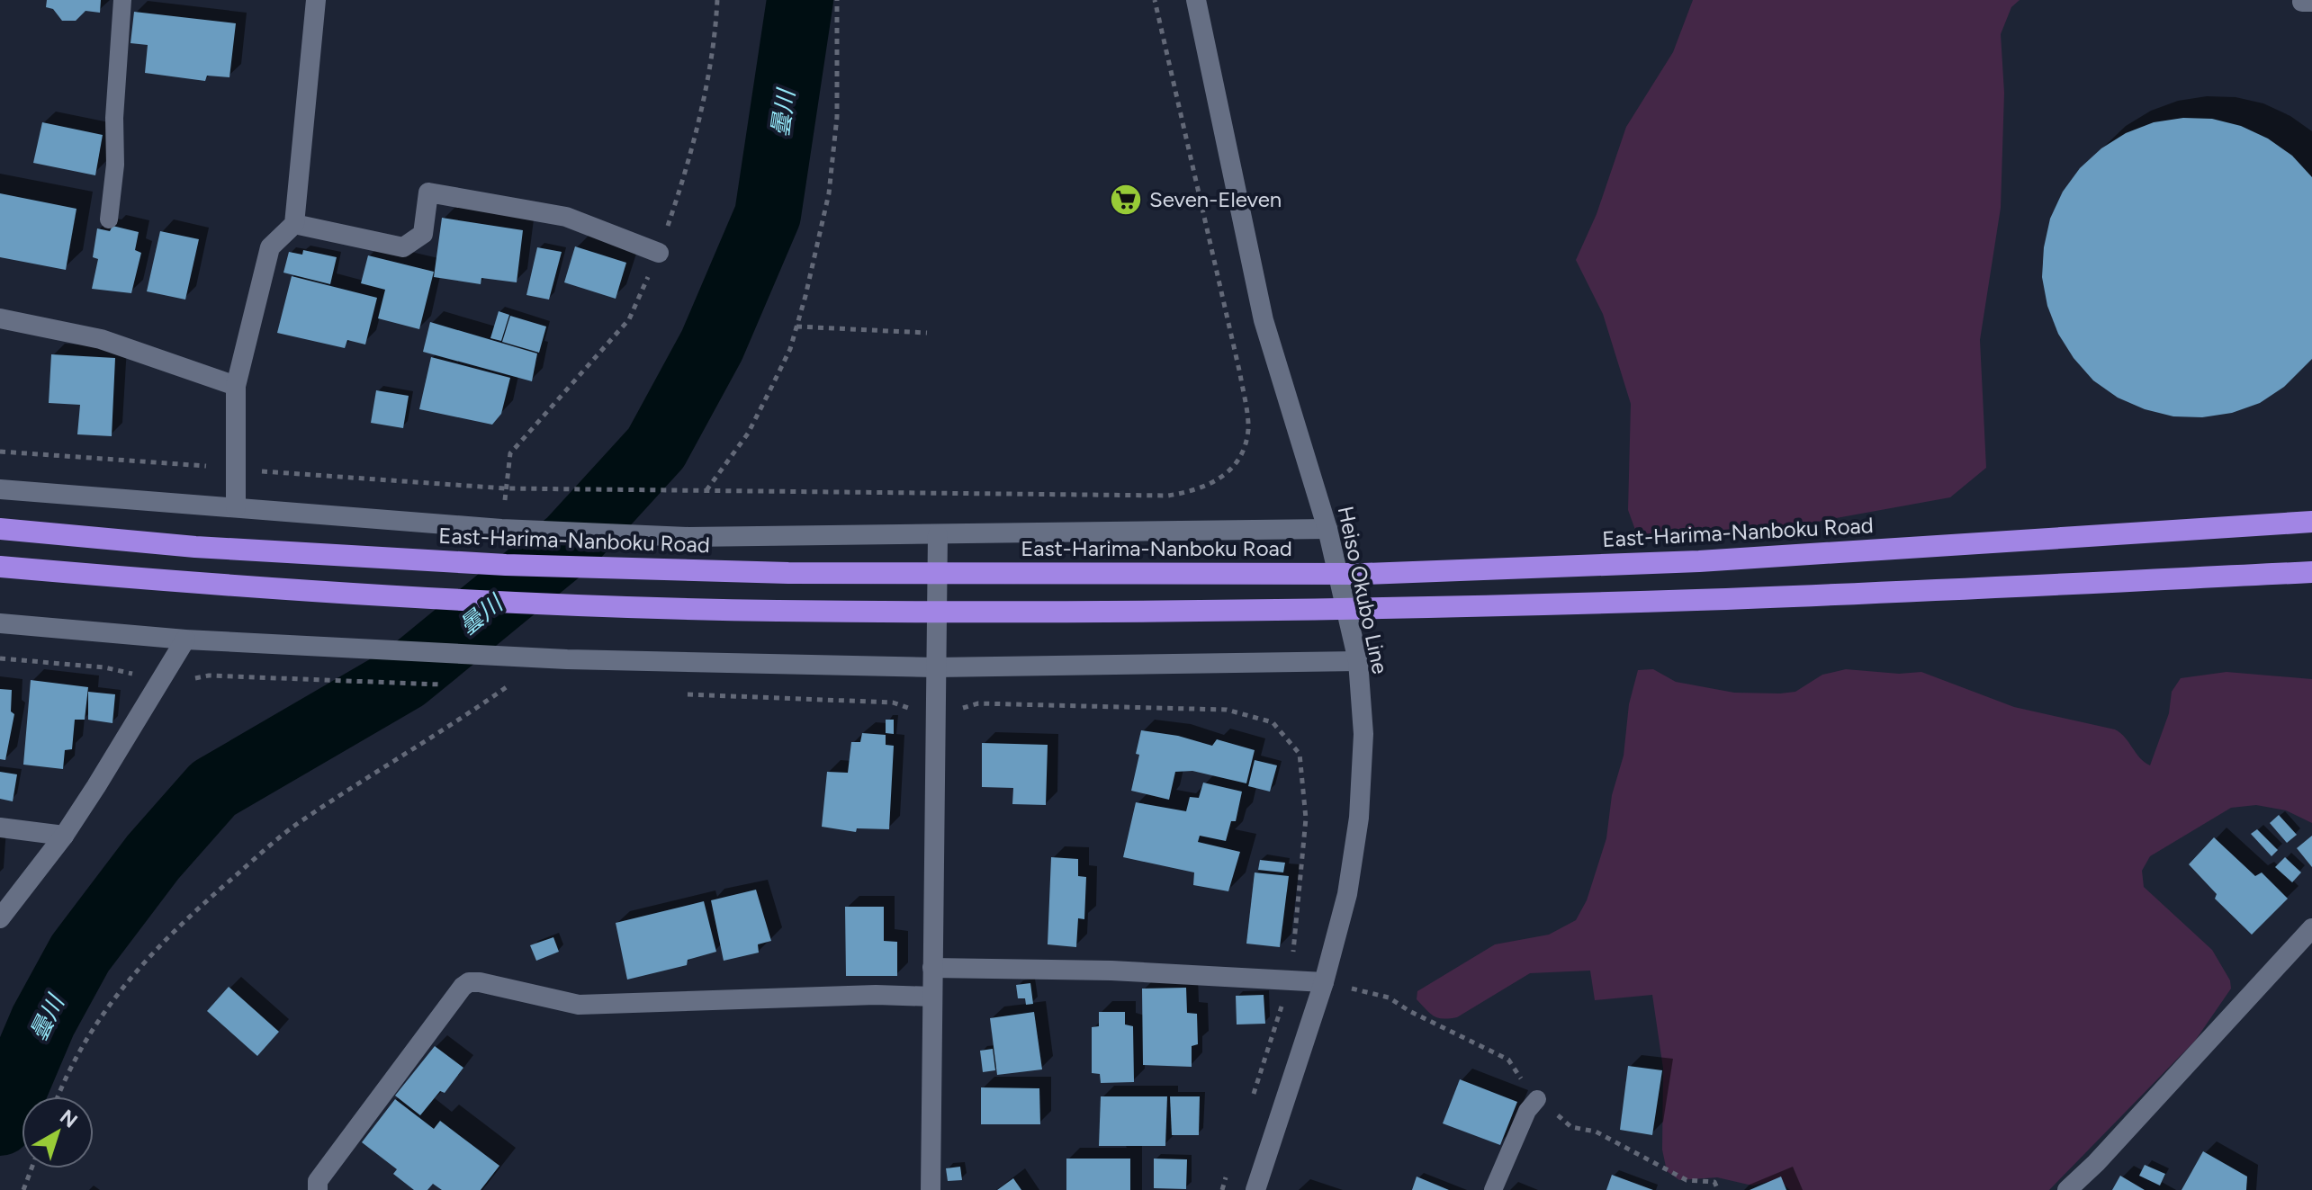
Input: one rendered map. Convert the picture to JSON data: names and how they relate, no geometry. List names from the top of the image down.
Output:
{
  "streets": {
    "highway": ["East-Harima-Nanboku Road"],
    "street": ["Heiso Okubo Line"]
  },
  "water": ["曇川"],
  "places": {
    "supermarket": ["Seven-Eleven"]
  },
  "north": "top right"
}
